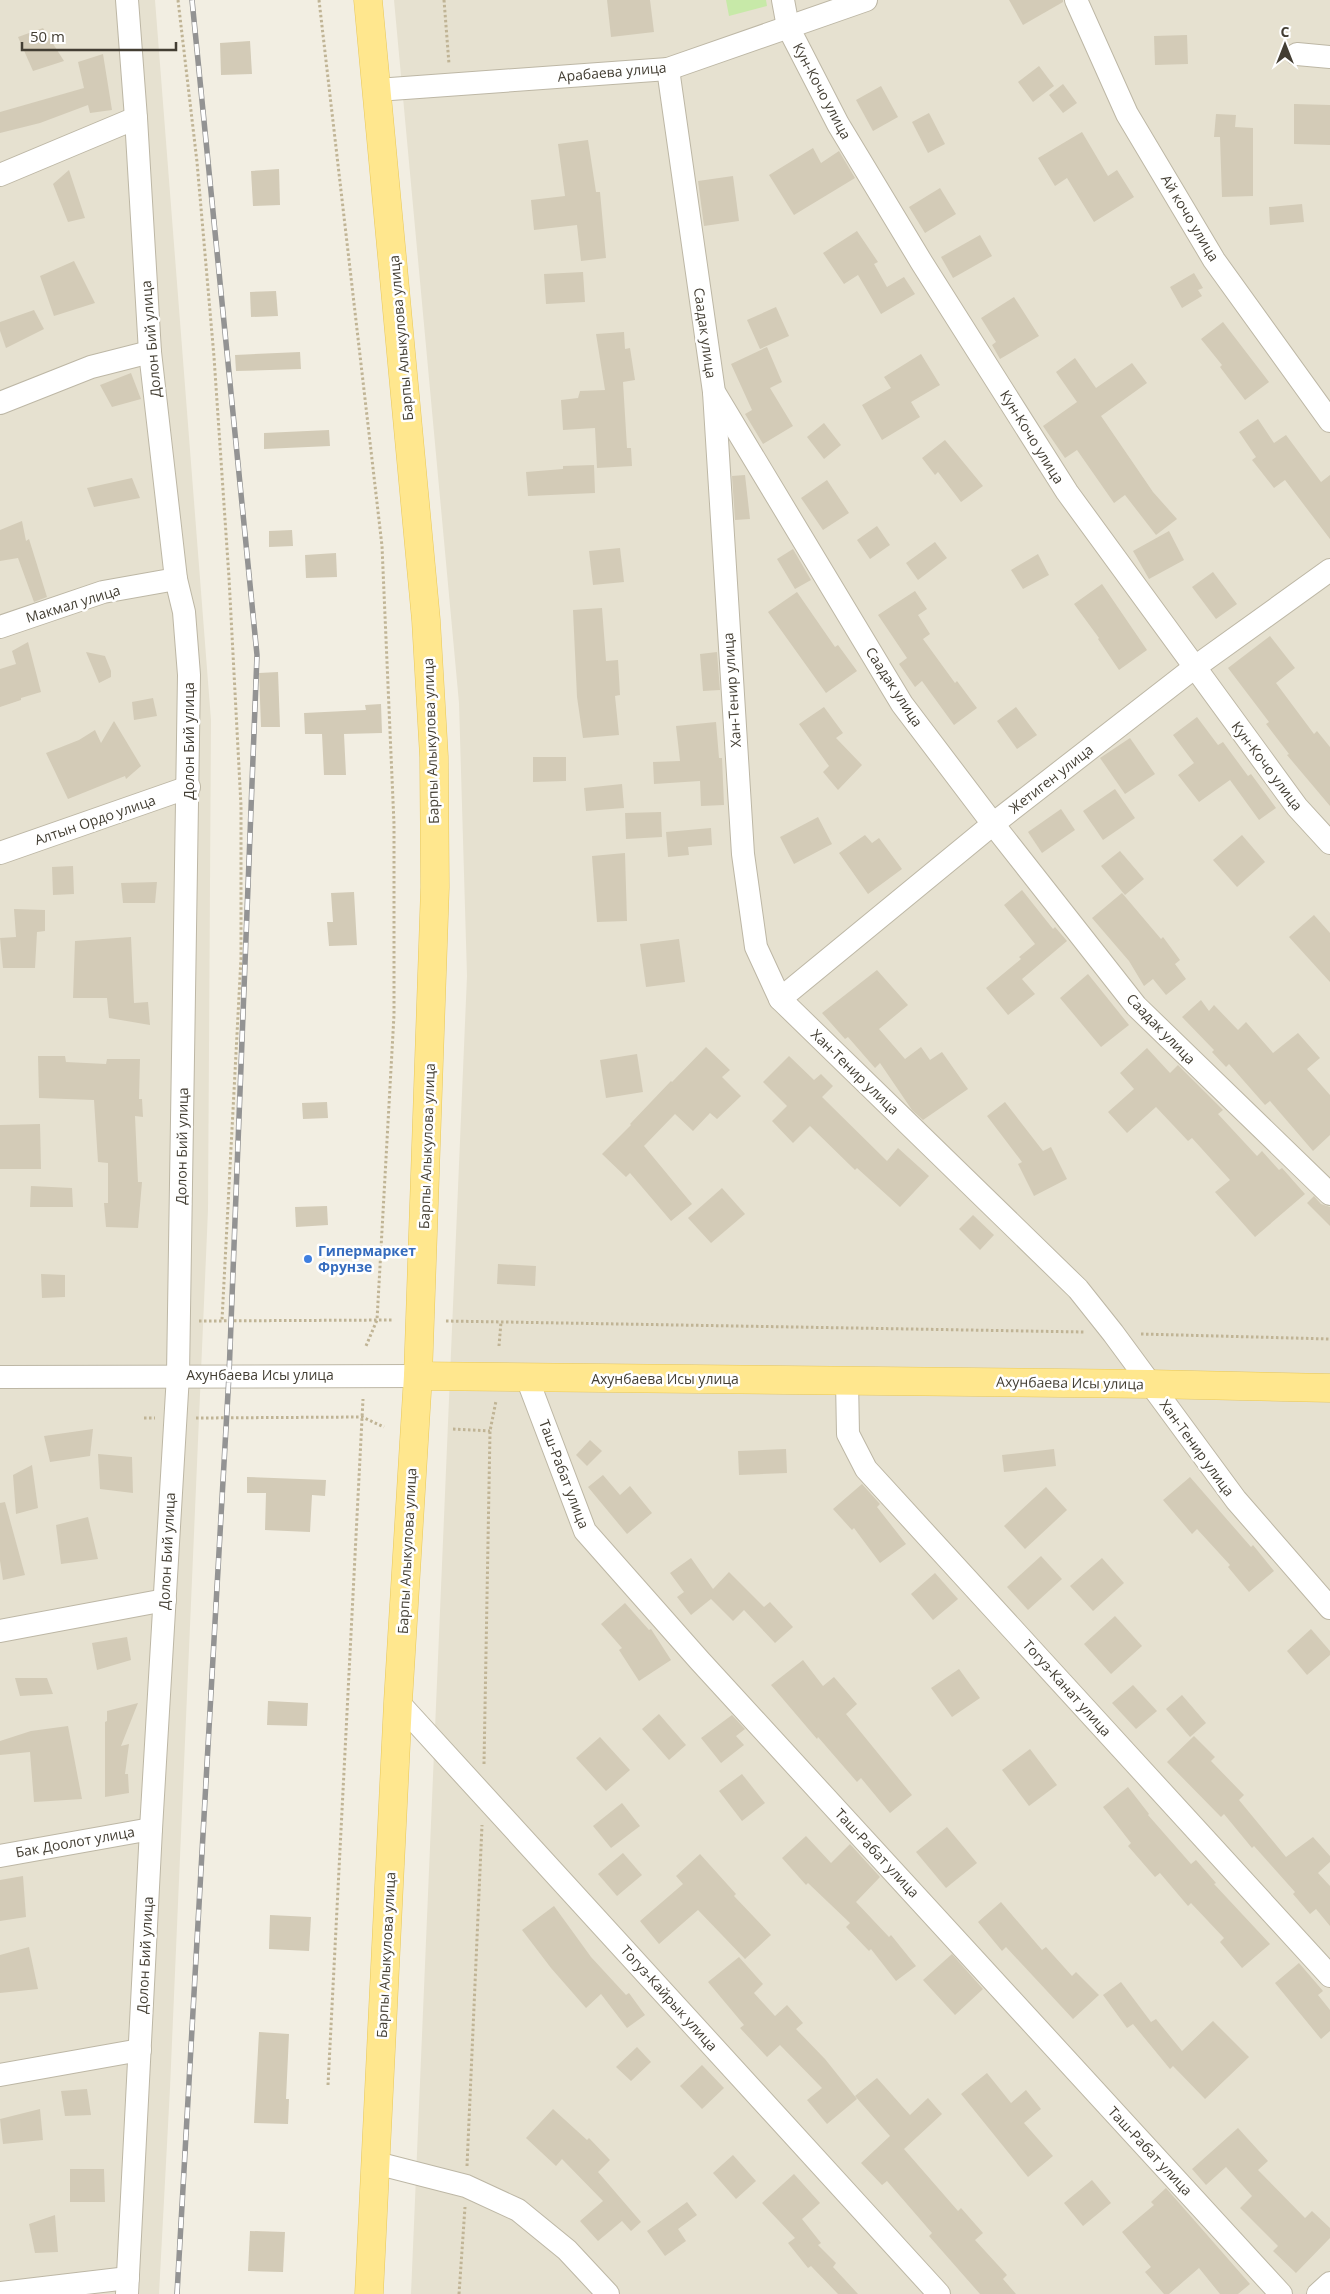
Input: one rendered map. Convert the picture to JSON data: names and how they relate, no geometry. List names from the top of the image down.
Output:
{
  "streets": {
    "main road": ["Барпы Алыкулова улица", "Ахунбаева Исы улица"],
    "street": [
      "Арабаева улица",
      "Кун-Кочо улица",
      "Ай кочо улица",
      "Саадак улица",
      "Долон Бий улица",
      "Макмал улица",
      "Хан-Тенир улица",
      "Жетиген улица",
      "Алтын Ордо улица",
      "Таш-Рабат улица",
      "Тогуз-Канат улица",
      "Бак Доолот улица",
      "Тогуз-Кайрык улица"
    ]
  },
  "crossings": [
    ["Арабаева улица", "Кун-Кочо улица"],
    ["Арабаева улица", "Саадак улица"],
    ["Арабаева улица", "Барпы Алыкулова улица"],
    ["Кун-Кочо улица", "Жетиген улица"],
    ["Саадак улица", "Хан-Тенир улица"],
    ["Саадак улица", "Жетиген улица"],
    ["Барпы Алыкулова улица", "Ахунбаева Исы улица"],
    ["Барпы Алыкулова улица", "Тогуз-Кайрык улица"],
    ["Долон Бий улица", "Макмал улица"],
    ["Долон Бий улица", "Алтын Ордо улица"],
    ["Долон Бий улица", "Ахунбаева Исы улица"],
    ["Долон Бий улица", "Бак Доолот улица"],
    ["Хан-Тенир улица", "Жетиген улица"],
    ["Хан-Тенир улица", "Ахунбаева Исы улица"],
    ["Ахунбаева Исы улица", "Таш-Рабат улица"],
    ["Ахунбаева Исы улица", "Тогуз-Канат улица"]
  ],
  "places": ["Гипермаркет Фрунзе"],
  "scale_bar": "50 m",
  "north": "top"
}
